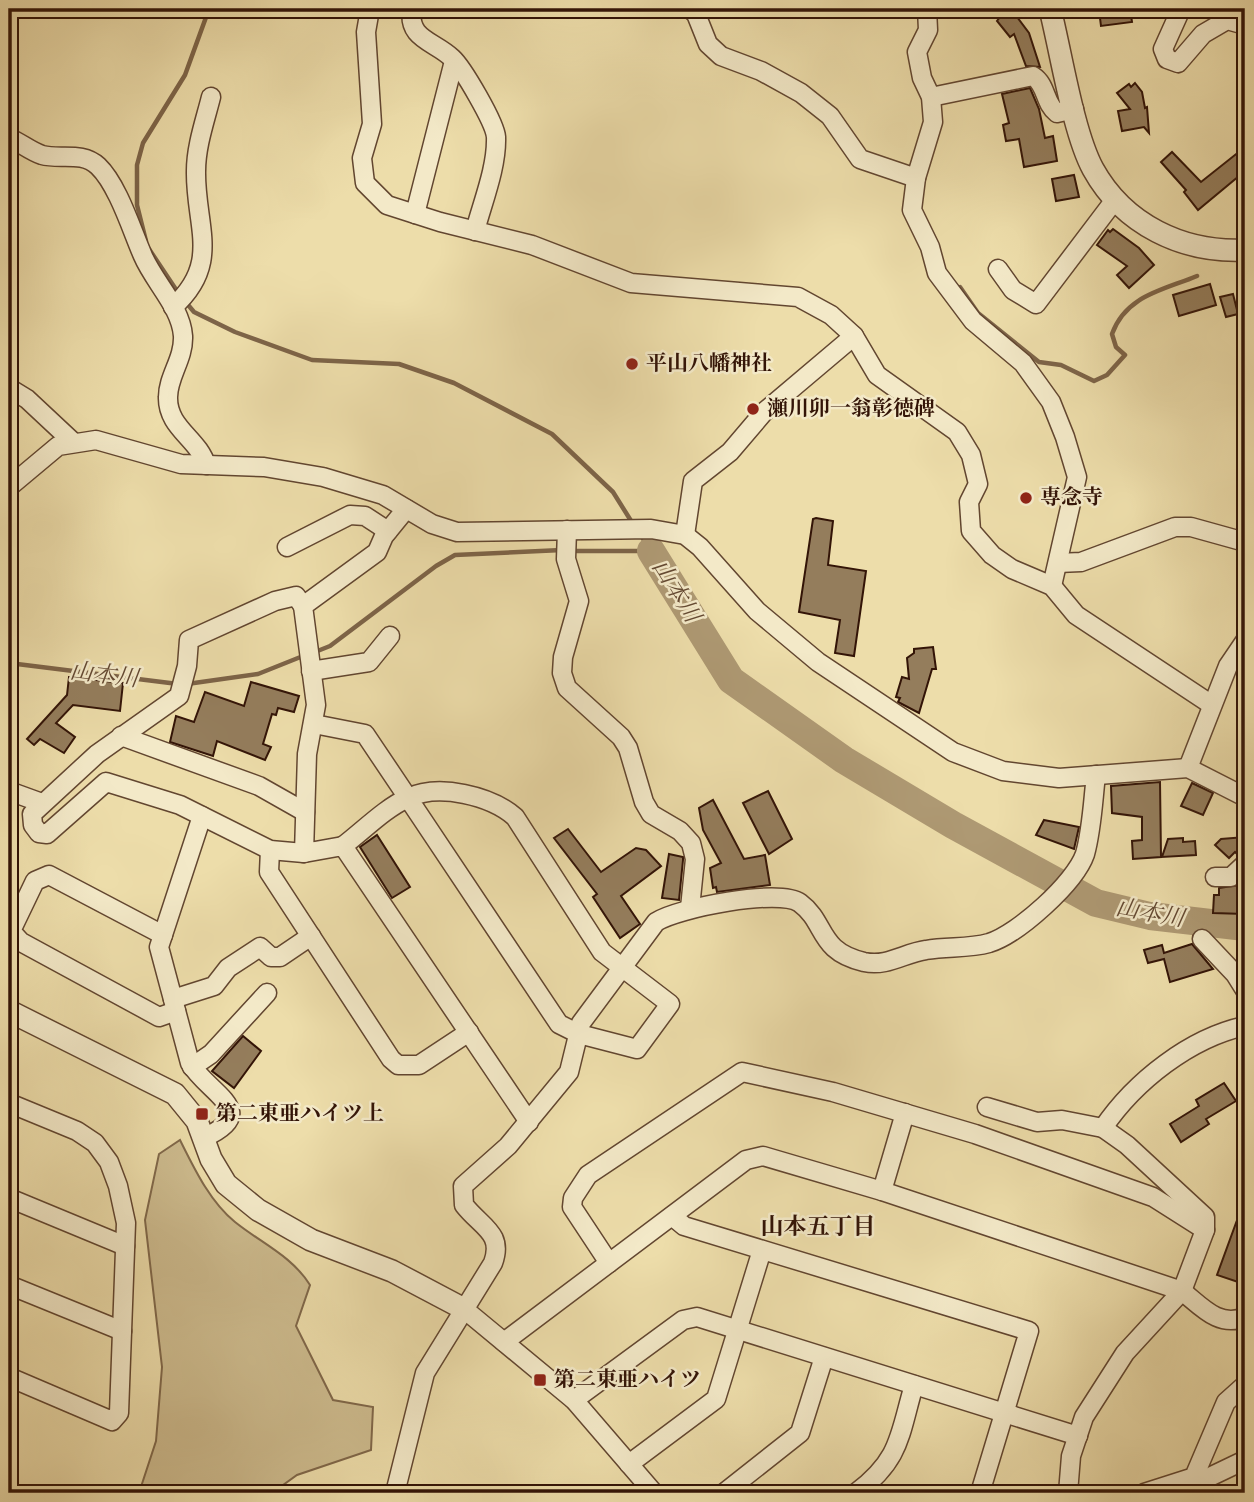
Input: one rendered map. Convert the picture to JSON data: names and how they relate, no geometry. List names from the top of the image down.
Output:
{
  "districts": ["山本五丁目"],
  "water": ["山本川"],
  "places": {
    "other": ["平山八幡神社", "瀬川卯一翁彰徳碑", "専念寺"],
    "transit": ["第二東亜ハイツ上", "第二東亜ハイツ"]
  }
}
